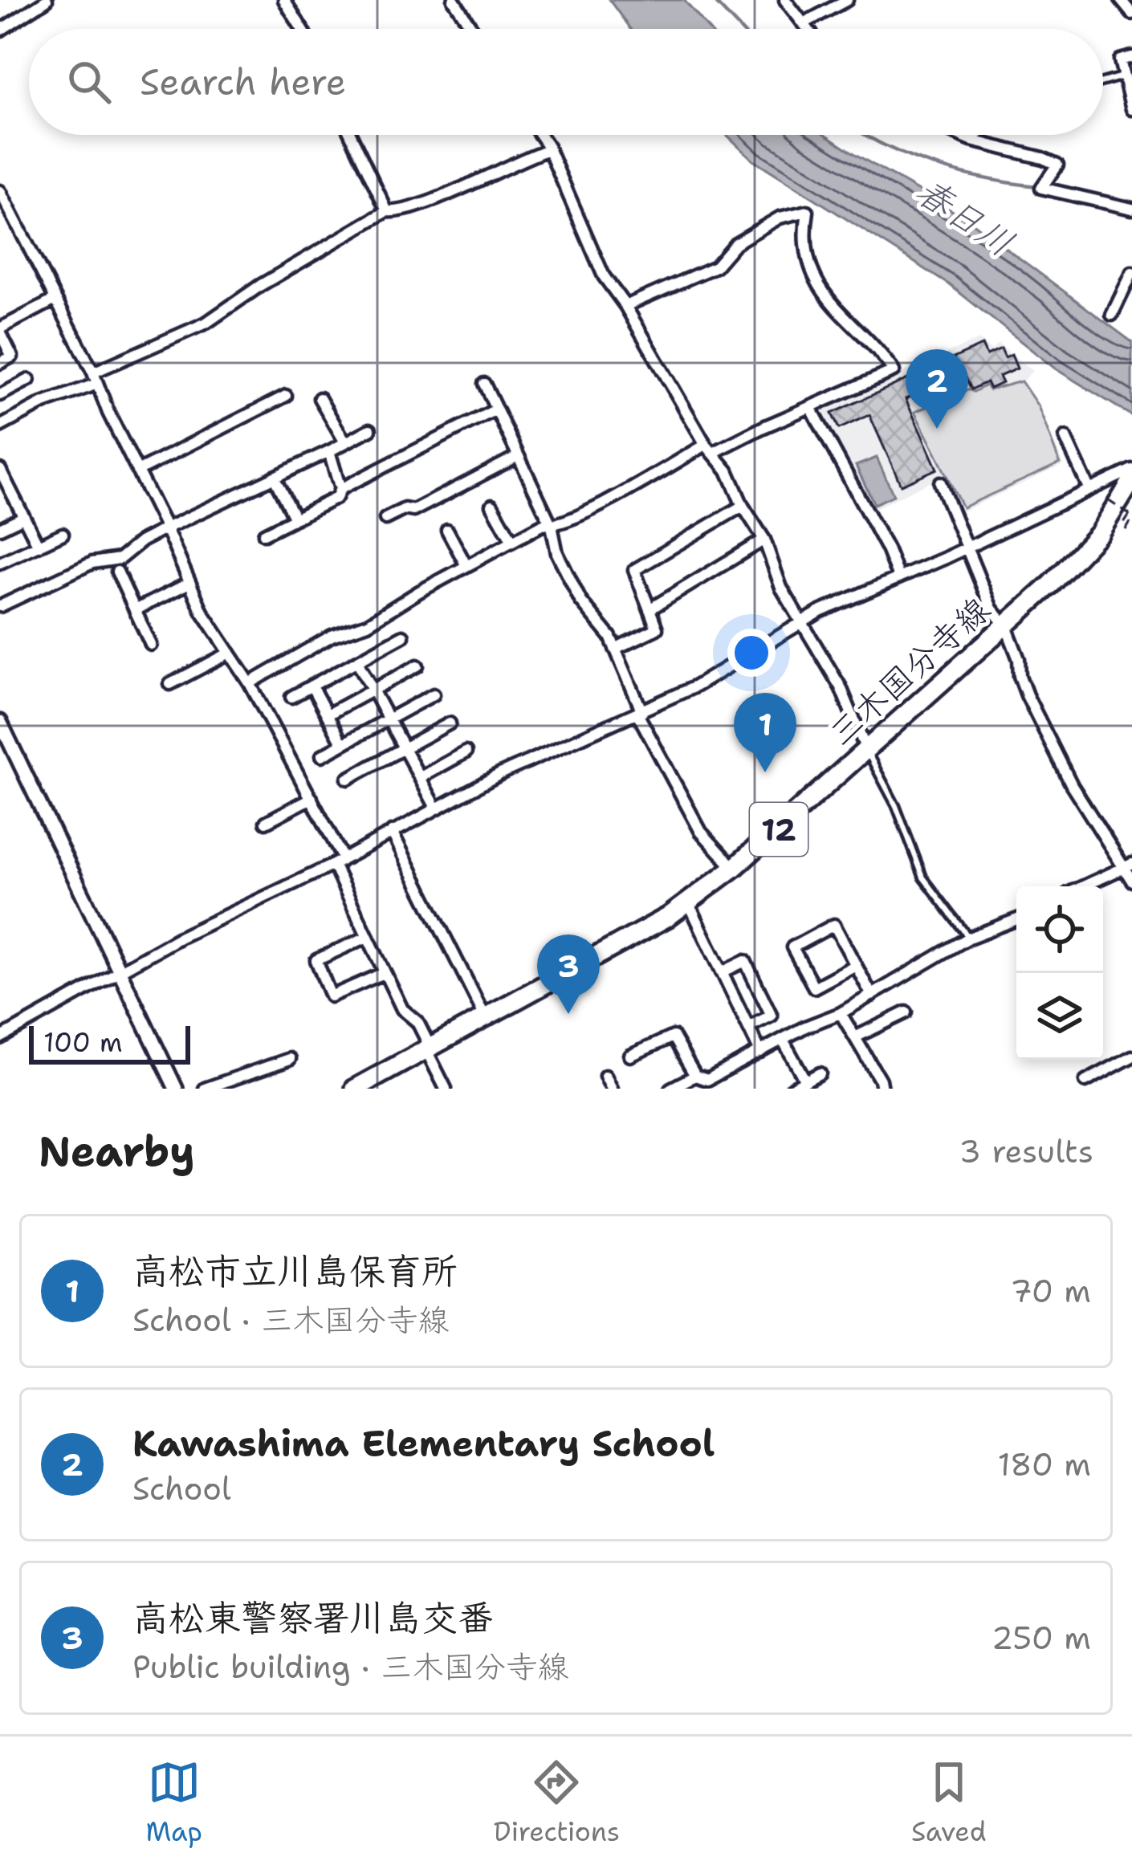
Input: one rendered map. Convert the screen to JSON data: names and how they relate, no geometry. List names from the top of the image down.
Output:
{
  "streets": {
    "main road": ["三木国分寺線", "12"]
  },
  "water": ["春日川"],
  "scale_bar": "100 m",
  "page": {
    "search": "Search here",
    "pins": ["2", "1", "3"],
    "scale": "100 m",
    "heading": ["Nearby", "3 results"],
    "list": [
      {
        "mark": "1",
        "name": "高松市立川島保育所",
        "note": "School · 三木国分寺線",
        "value": "70 m"
      },
      {
        "mark": "2",
        "name": "Kawashima Elementary School",
        "note": "School",
        "value": "180 m"
      },
      {
        "mark": "3",
        "name": "高松東警察署川島交番",
        "note": "Public building · 三木国分寺線",
        "value": "250 m"
      }
    ],
    "nav": ["Map", "Directions", "Saved"]
  }
}
